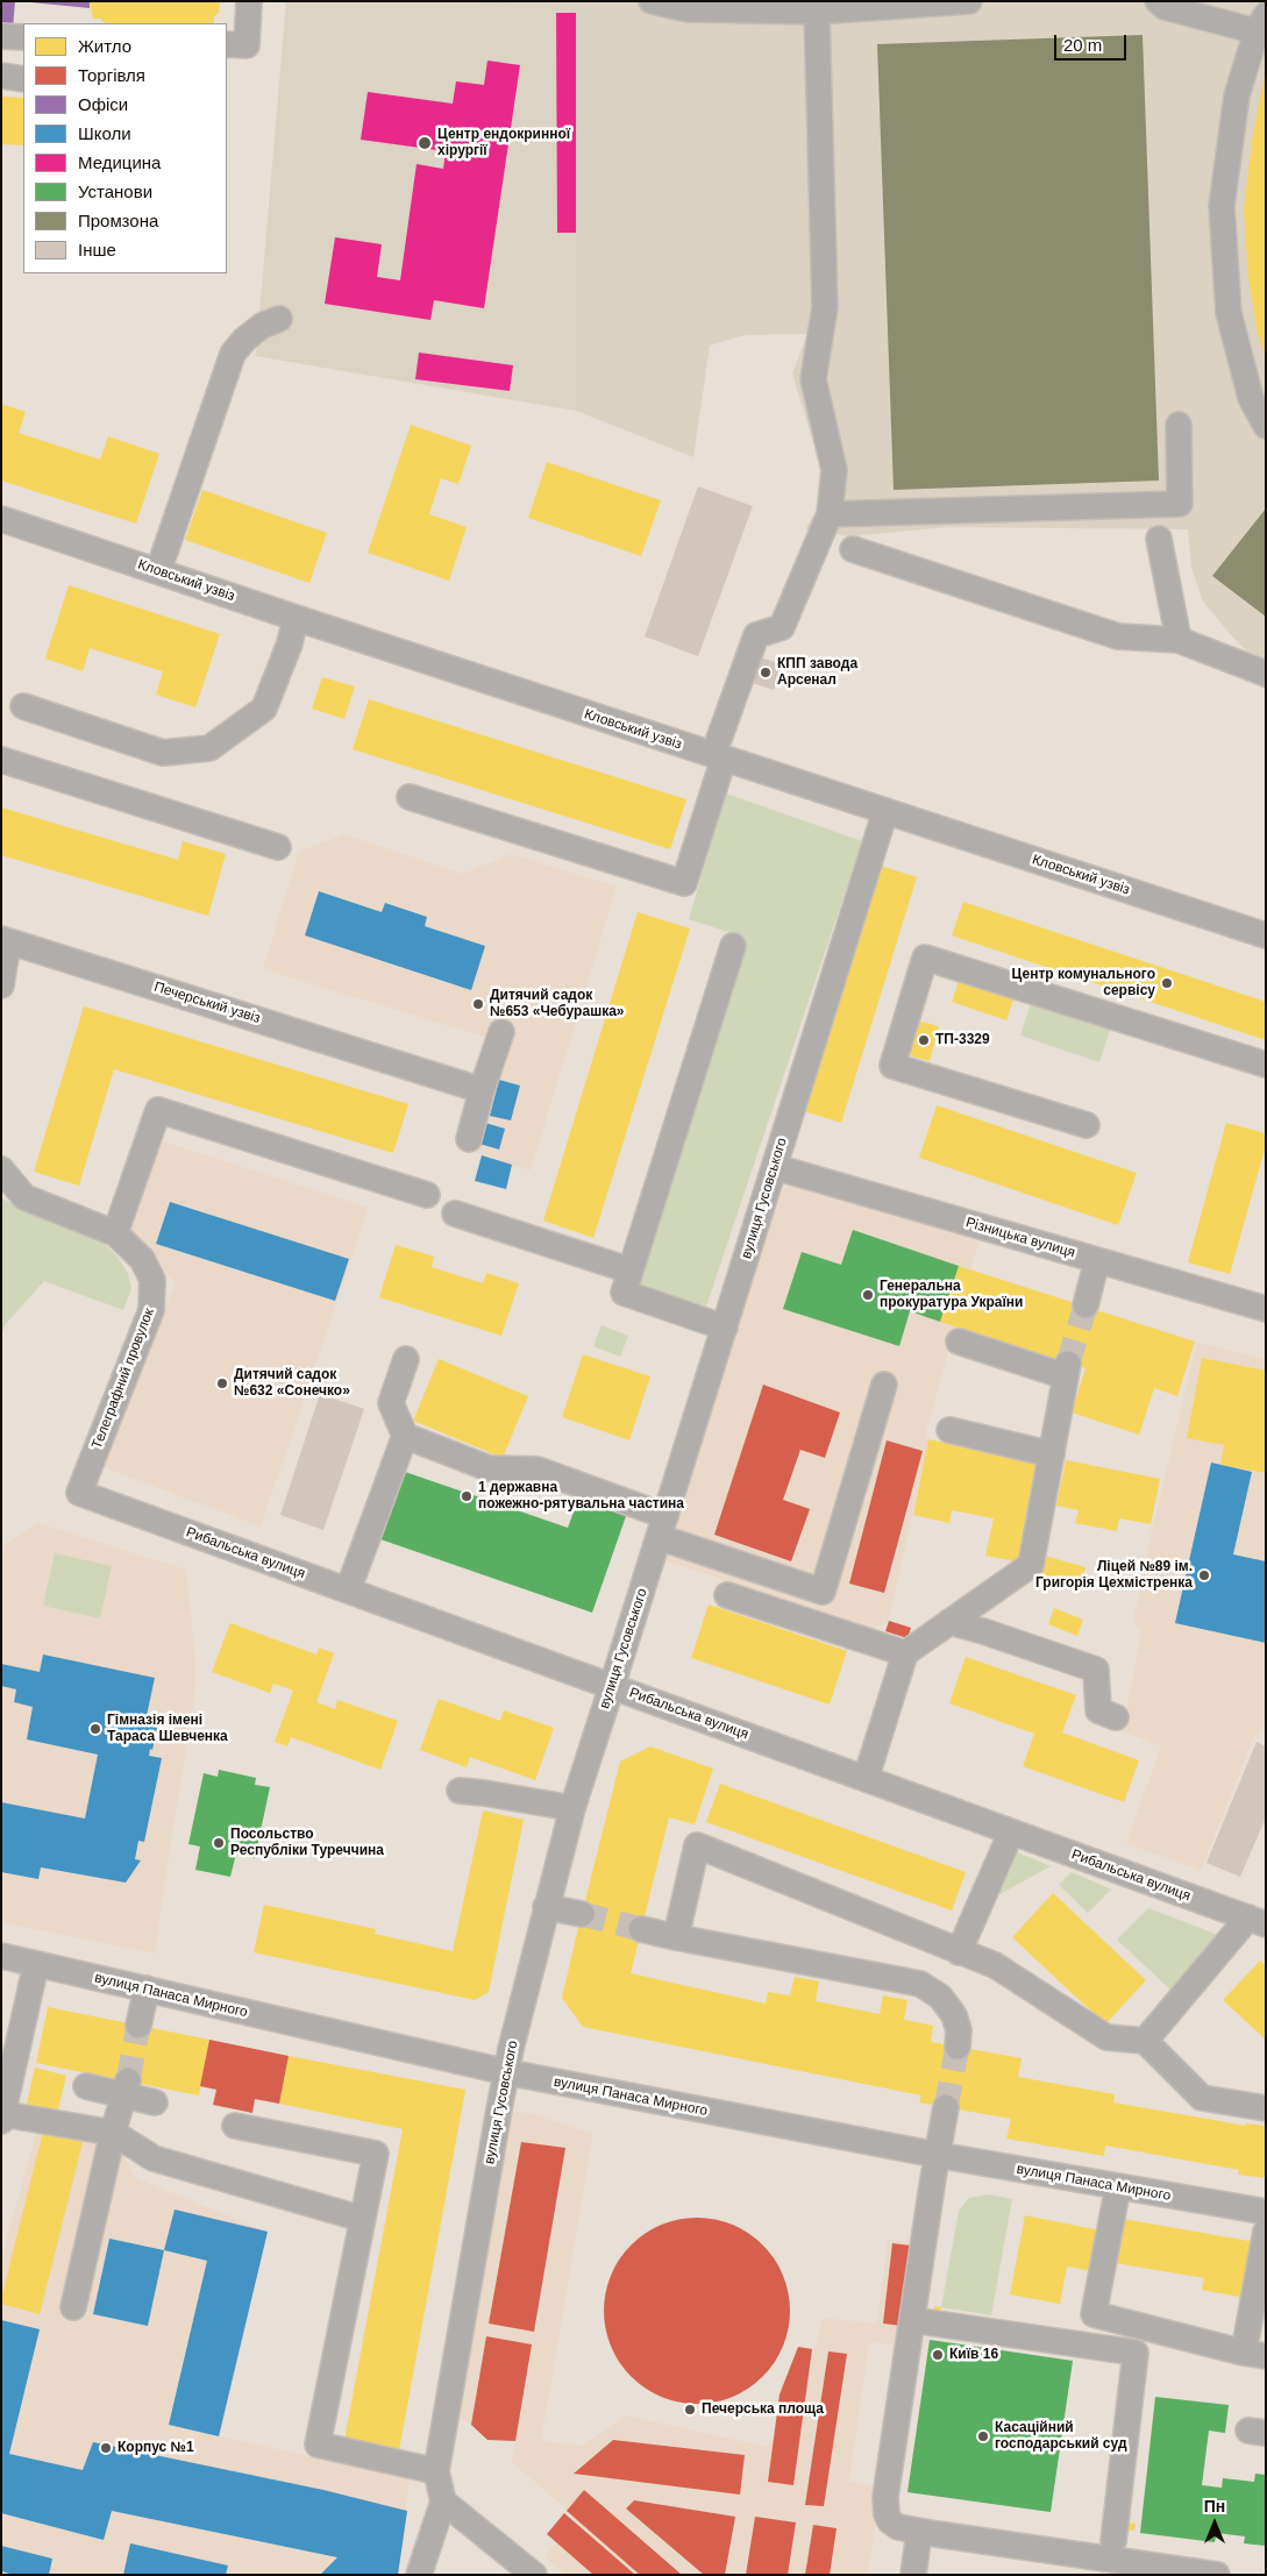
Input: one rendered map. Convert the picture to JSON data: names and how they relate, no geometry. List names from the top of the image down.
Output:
{
  "streets": {
    "street": [
      "Кловський узвіз",
      "Печерський узвіз",
      "вулиця Гусовського",
      "Різницька вулиця",
      "Телеграфний провулок",
      "Рибальська вулиця",
      "вулиця Панаса Мирного"
    ]
  },
  "crossings": [
    ["Кловський узвіз", "вулиця Гусовського"],
    ["вулиця Гусовського", "Різницька вулиця"],
    ["вулиця Гусовського", "Рибальська вулиця"],
    ["вулиця Гусовського", "вулиця Панаса Мирного"],
    ["Телеграфний провулок", "Рибальська вулиця"]
  ],
  "places": [
    "Центр ендокринної хірургії",
    "КПП завода Арсенал",
    "Центр комунального сервісу",
    "Дитячий садок №653 «Чебурашка»",
    "ТП-3329",
    "Генеральна прокуратура України",
    "Дитячий садок №632 «Сонечко»",
    "1 державна пожежно-рятувальна частина",
    "Ліцей №89 ім. Григорія Цехмістренка",
    "Гімназія імені Тараса Шевченка",
    "Посольство Республіки Туреччина",
    "Київ 16",
    "Печерська площа",
    "Касаційний господарський суд",
    "Корпус №1"
  ],
  "legend": [
    "Житло",
    "Торгівля",
    "Офіси",
    "Школи",
    "Медицина",
    "Установи",
    "Промзона",
    "Інше"
  ],
  "scale_bar": "20 m",
  "north": "top"
}
